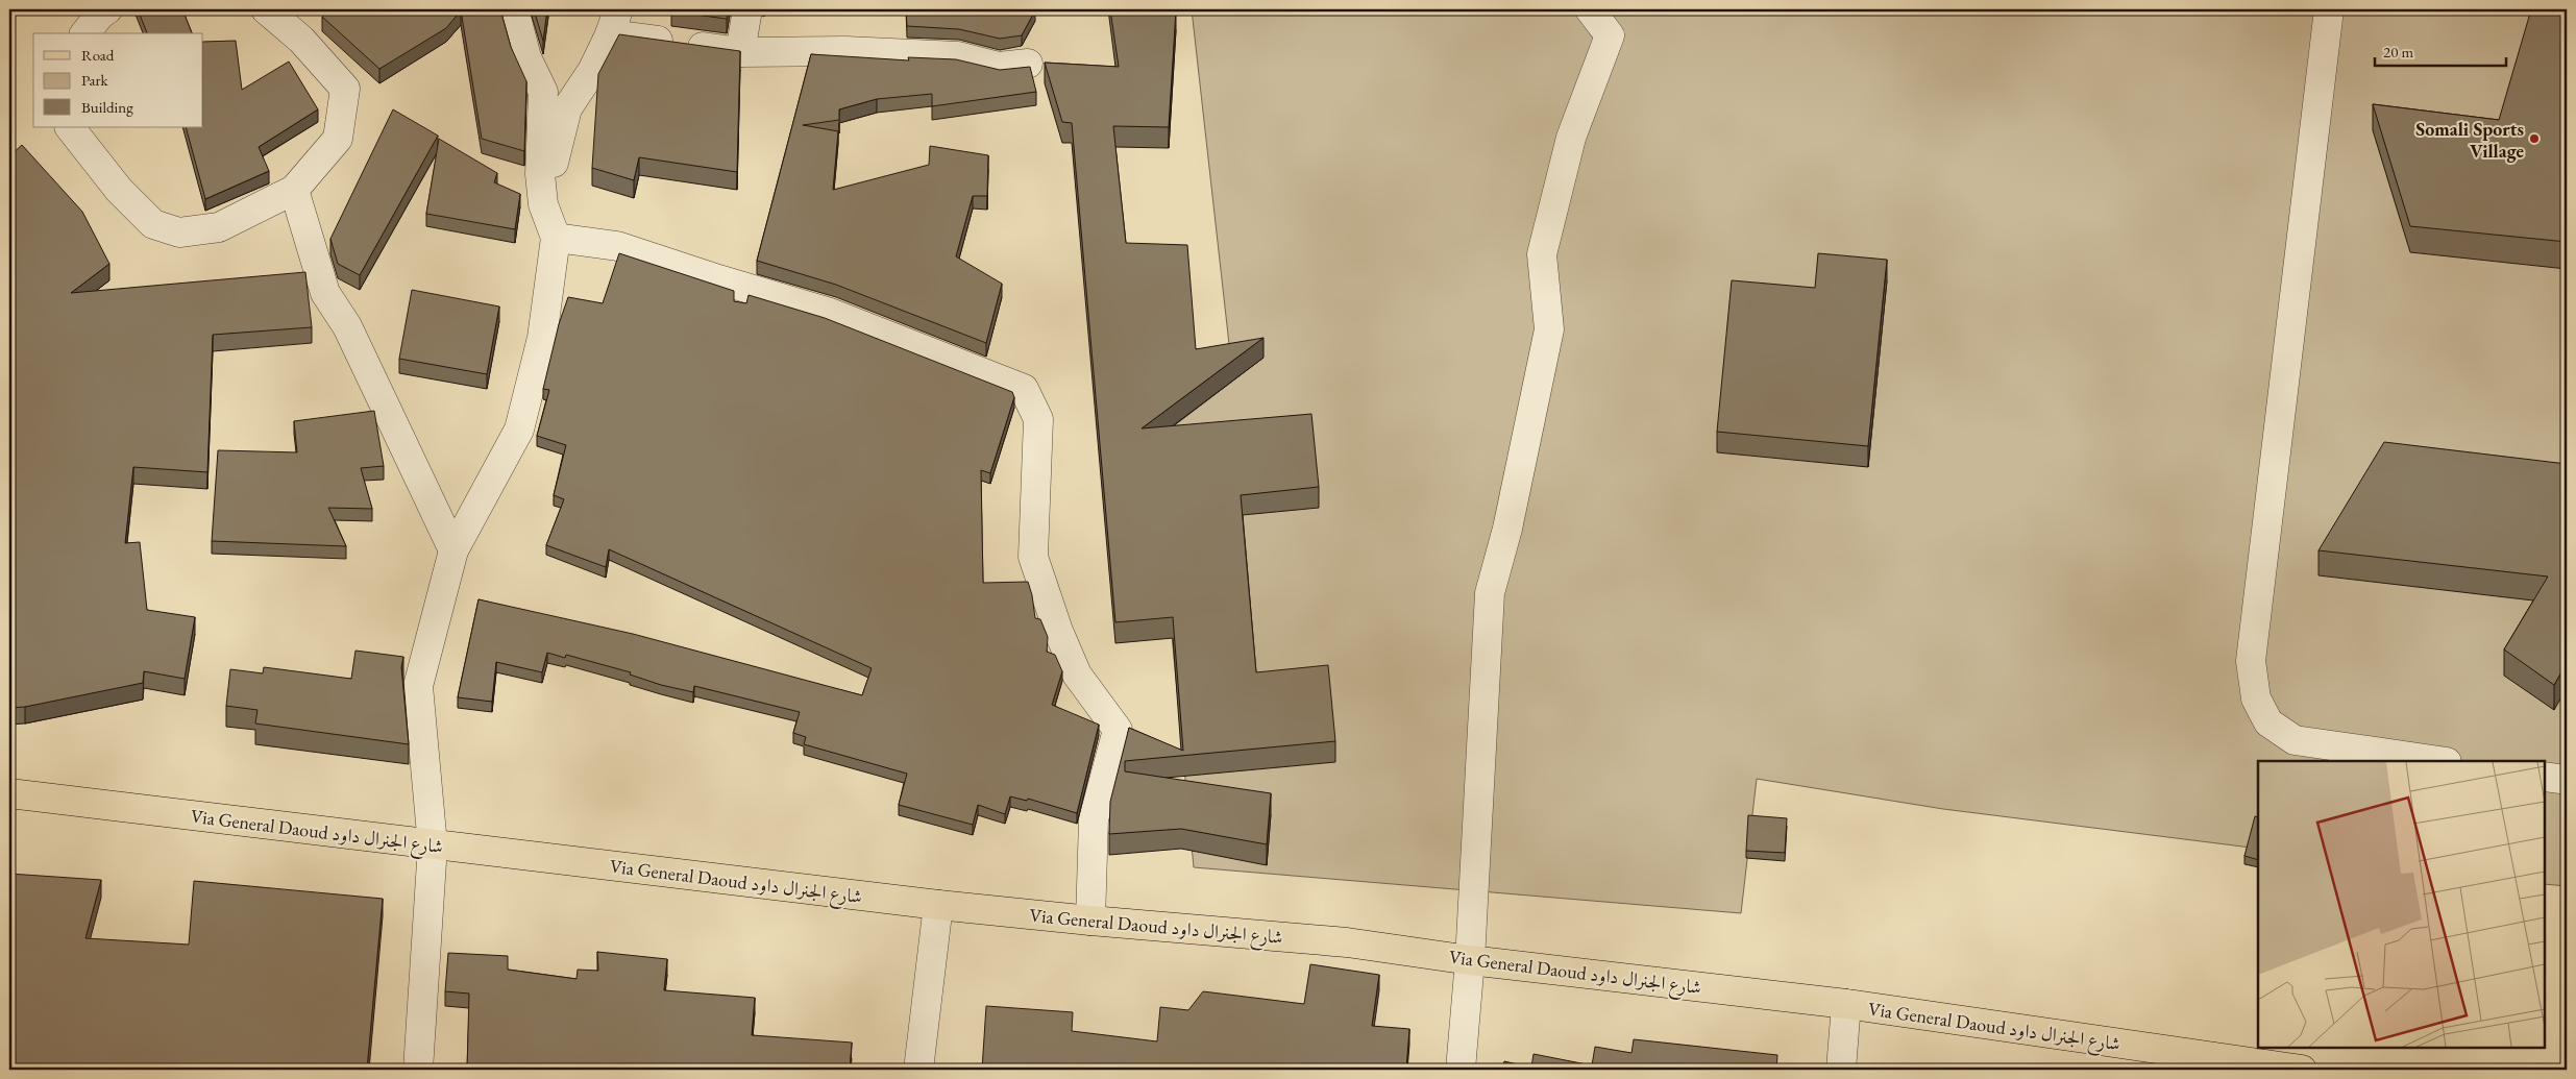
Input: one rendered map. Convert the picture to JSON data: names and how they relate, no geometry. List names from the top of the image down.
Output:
{
  "streets": {
    "main road": ["Via General Daoud شارع الجنرال داود"]
  },
  "places": ["Somali Sports Village"],
  "legend": ["Road", "Park", "Building"],
  "scale_bar": "20 m"
}
